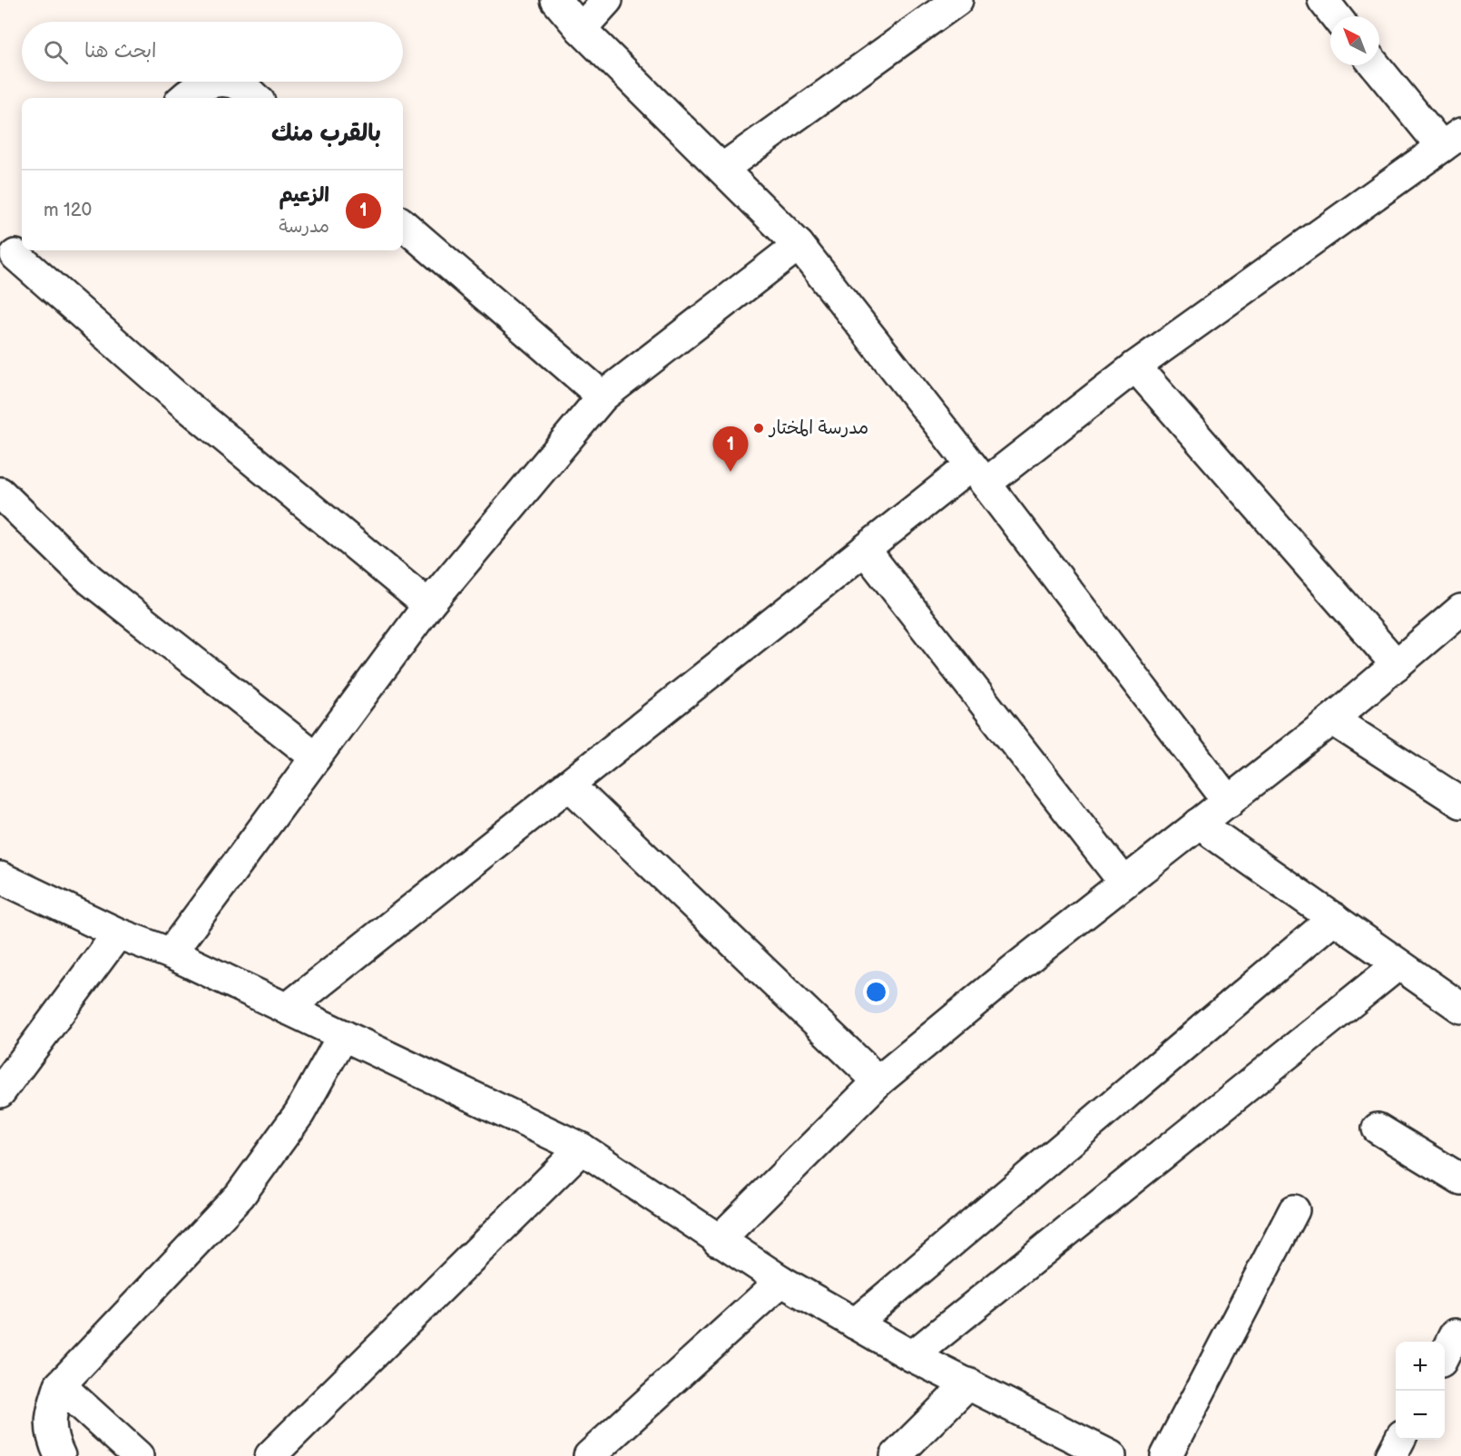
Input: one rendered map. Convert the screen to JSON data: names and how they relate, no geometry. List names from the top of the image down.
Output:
{
  "places": ["مدرسة المختار"],
  "north": "top left",
  "page": {
    "search": "ابحث هنا",
    "heading": "بالقرب منك",
    "list": [
      {
        "mark": "1",
        "name": "الزعيم",
        "note": "مدرسة",
        "value": "120 m"
      }
    ],
    "pins": "1",
    "map_buttons": ["+", "−"]
  }
}
